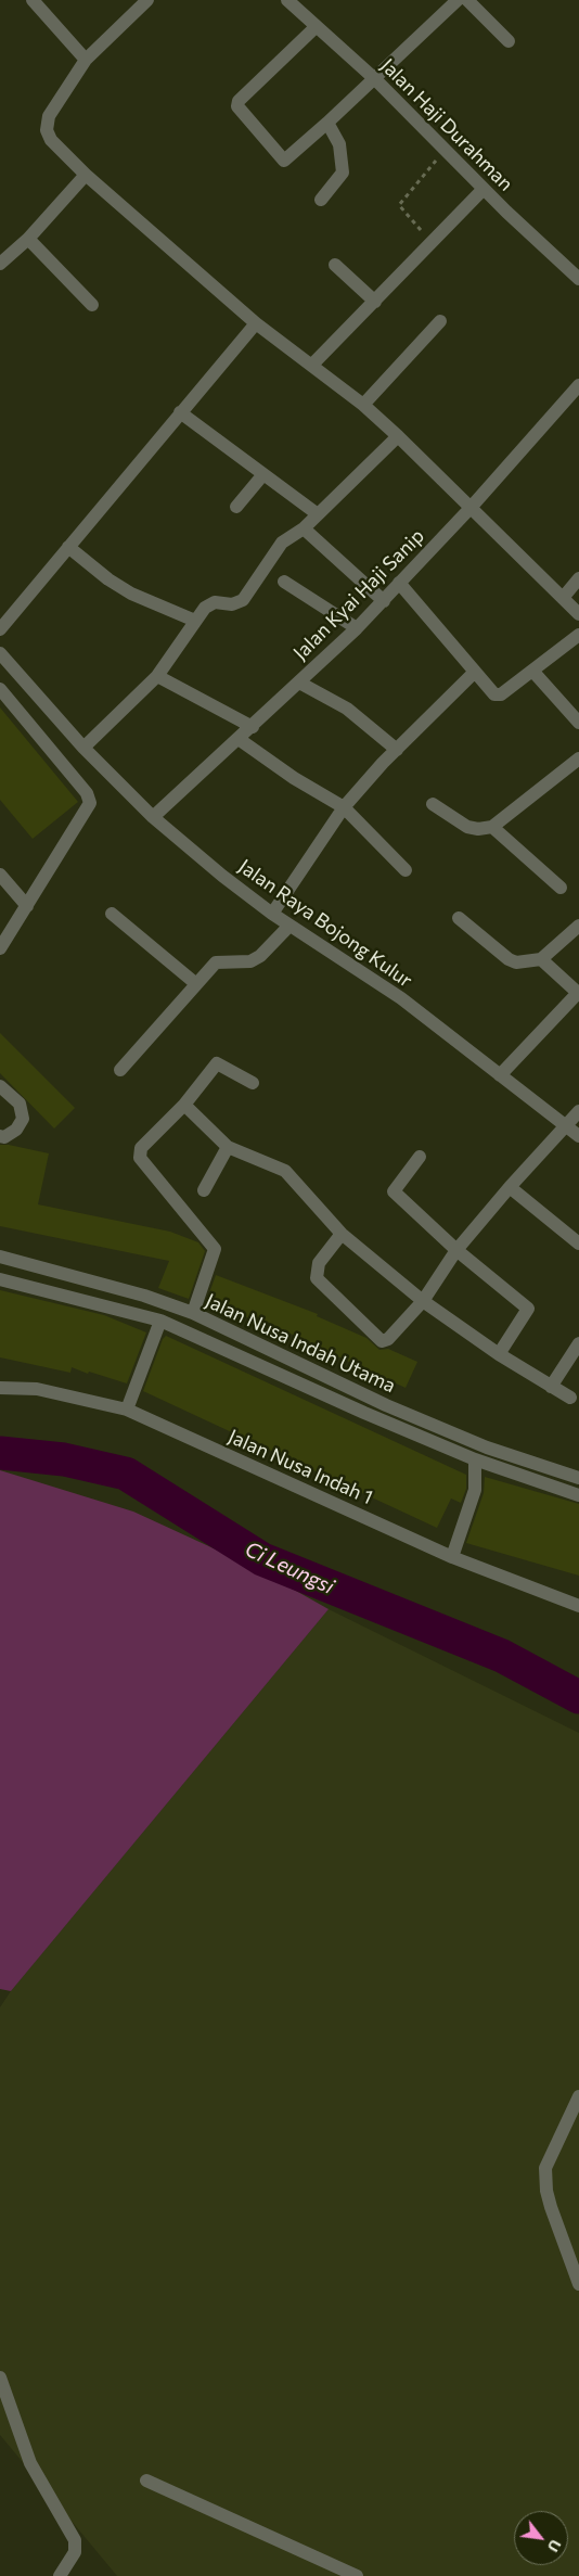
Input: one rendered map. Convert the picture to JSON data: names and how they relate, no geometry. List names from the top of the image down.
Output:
{
  "streets": {
    "street": [
      "Jalan Haji Durahman",
      "Jalan Kyai Haji Sanip",
      "Jalan Raya Bojong Kulur",
      "Jalan Nusa Indah Utama",
      "Jalan Nusa Indah 1"
    ]
  },
  "crossings": [
    ["Jalan Kyai Haji Sanip", "Jalan Raya Bojong Kulur"]
  ],
  "water": ["Ci Leungsi"],
  "north": "bottom right"
}
